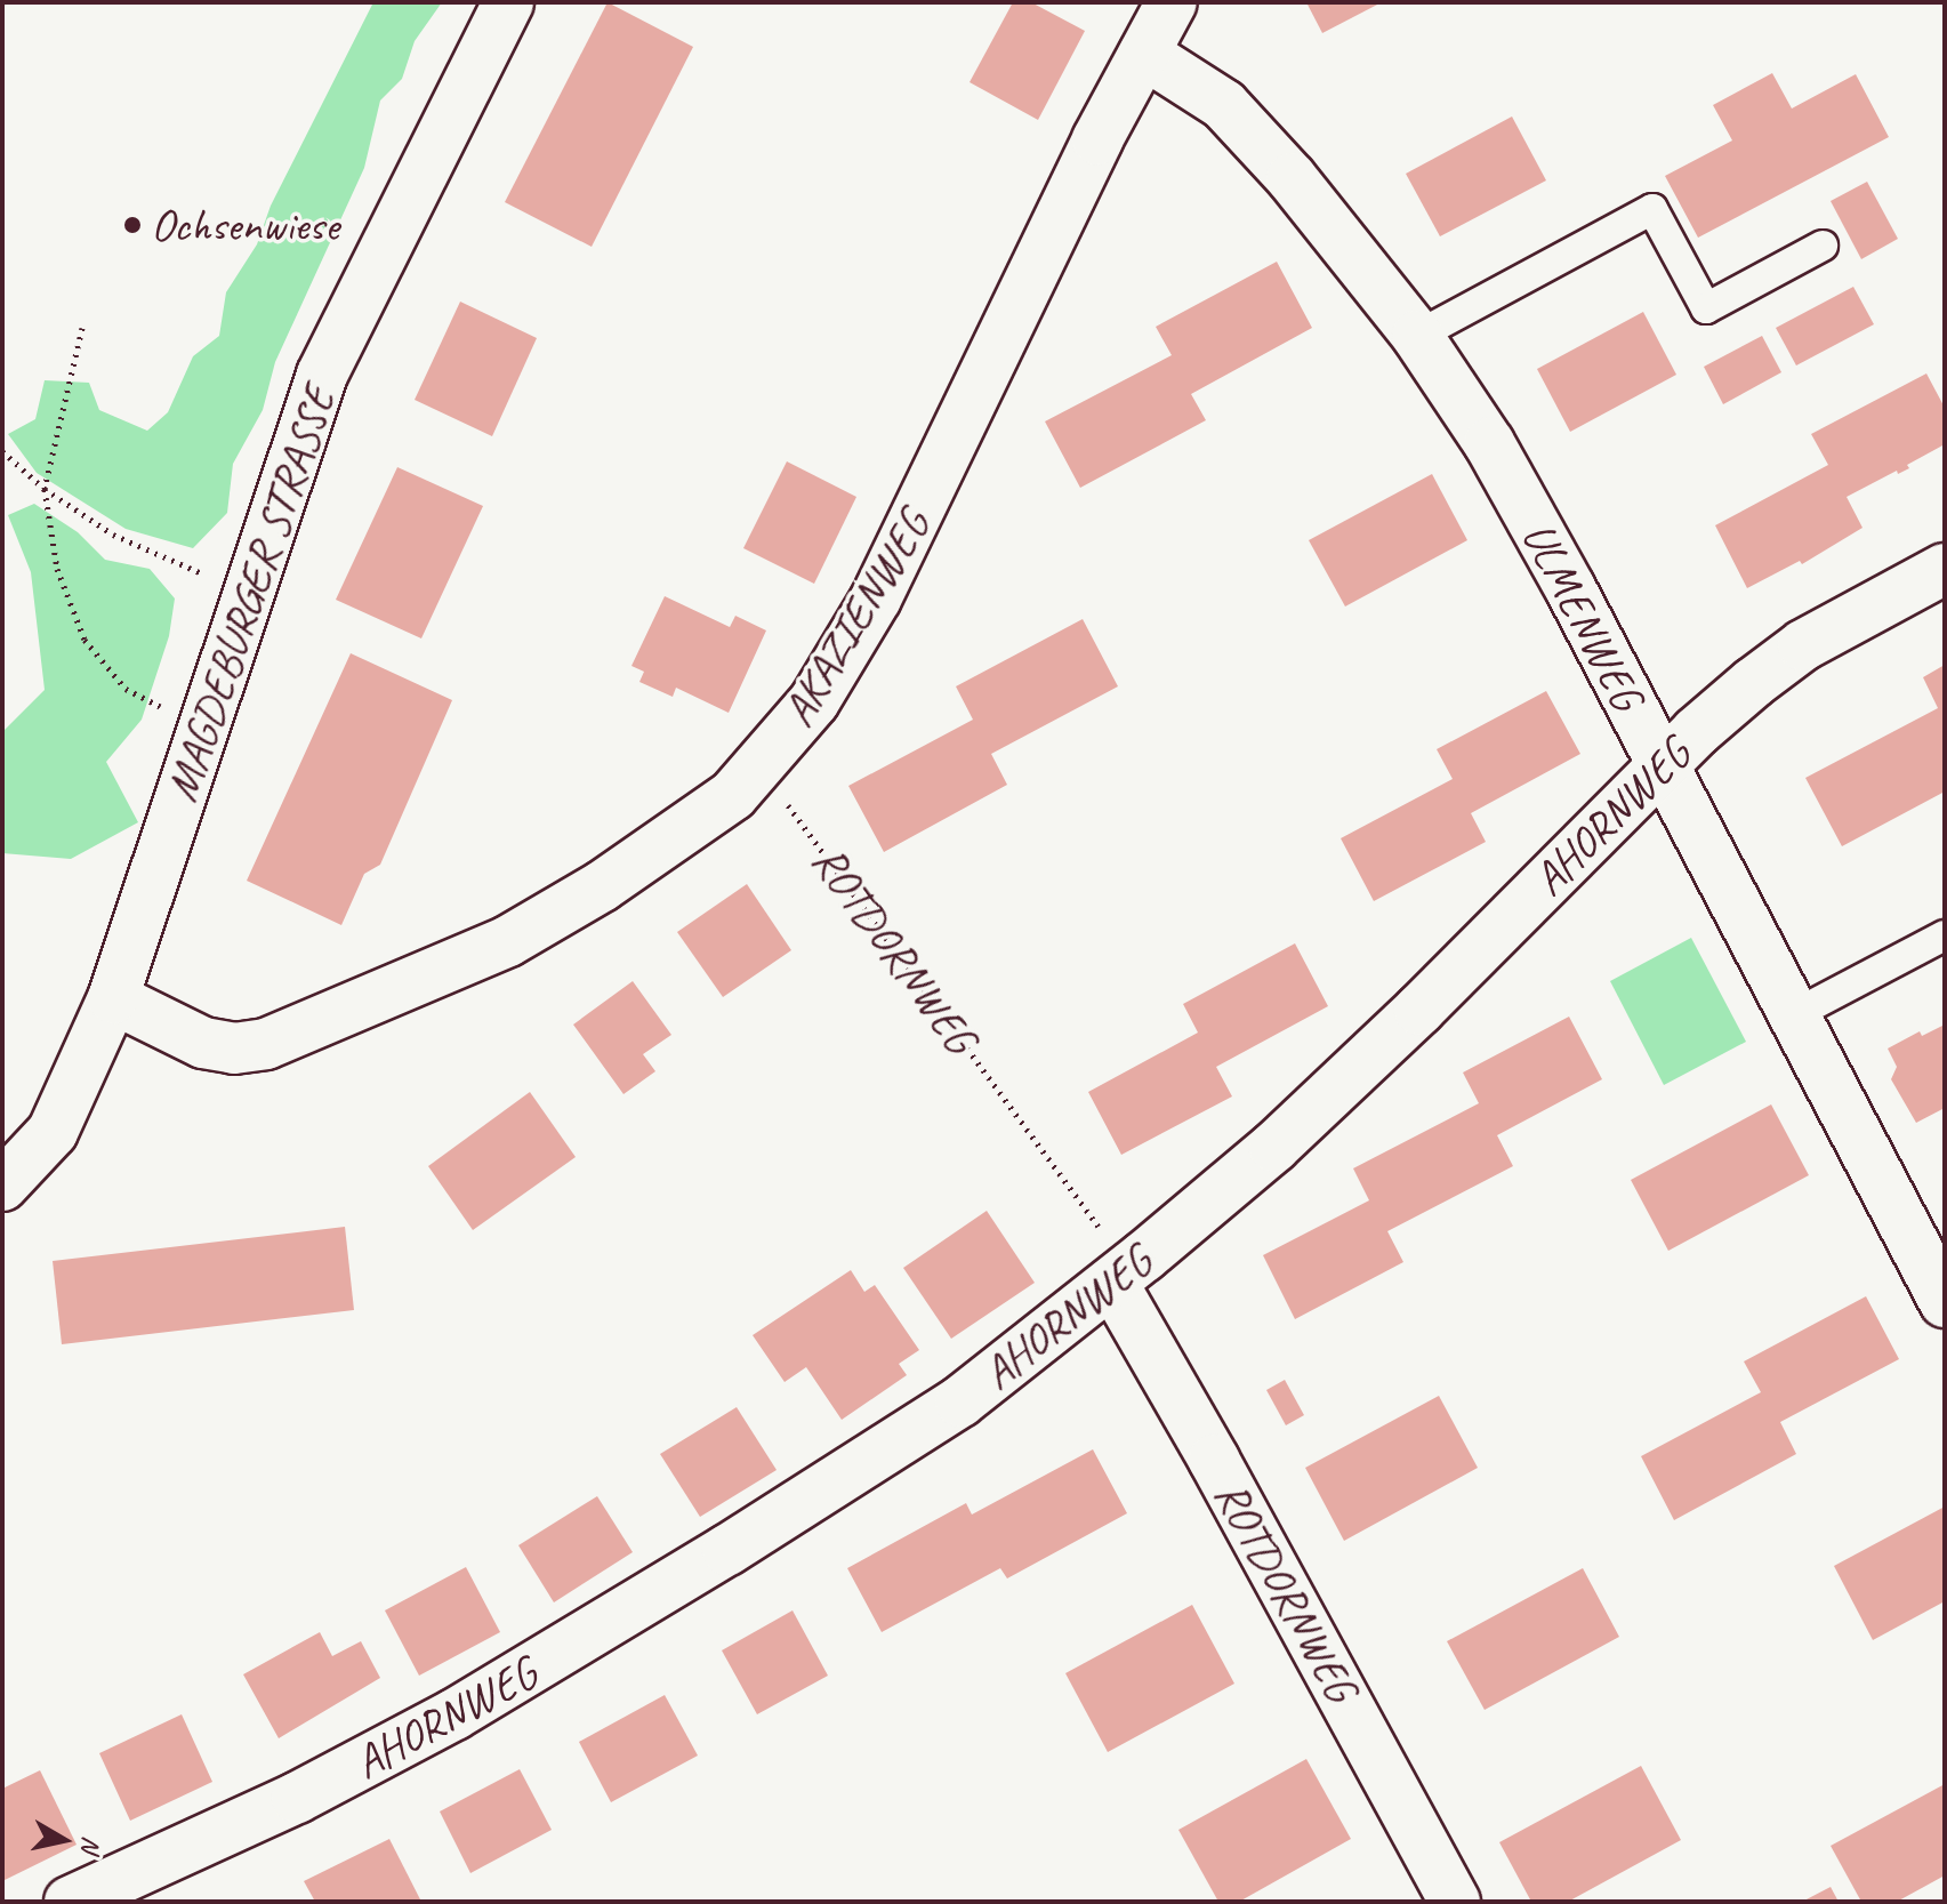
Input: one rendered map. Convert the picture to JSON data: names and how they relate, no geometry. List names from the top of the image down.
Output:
{
  "streets": {
    "street": [
      "MAGDEBURGER STRASSE",
      "ULMENWEG",
      "AKAZIENWEG",
      "AHORNWEG",
      "ROTDORNWEG"
    ]
  },
  "crossings": [
    ["MAGDEBURGER STRASSE", "AKAZIENWEG"],
    ["ULMENWEG", "AKAZIENWEG"],
    ["ULMENWEG", "AHORNWEG"],
    ["AHORNWEG", "ROTDORNWEG"]
  ],
  "places": ["Ochsenwiese"],
  "north": "right"
}
